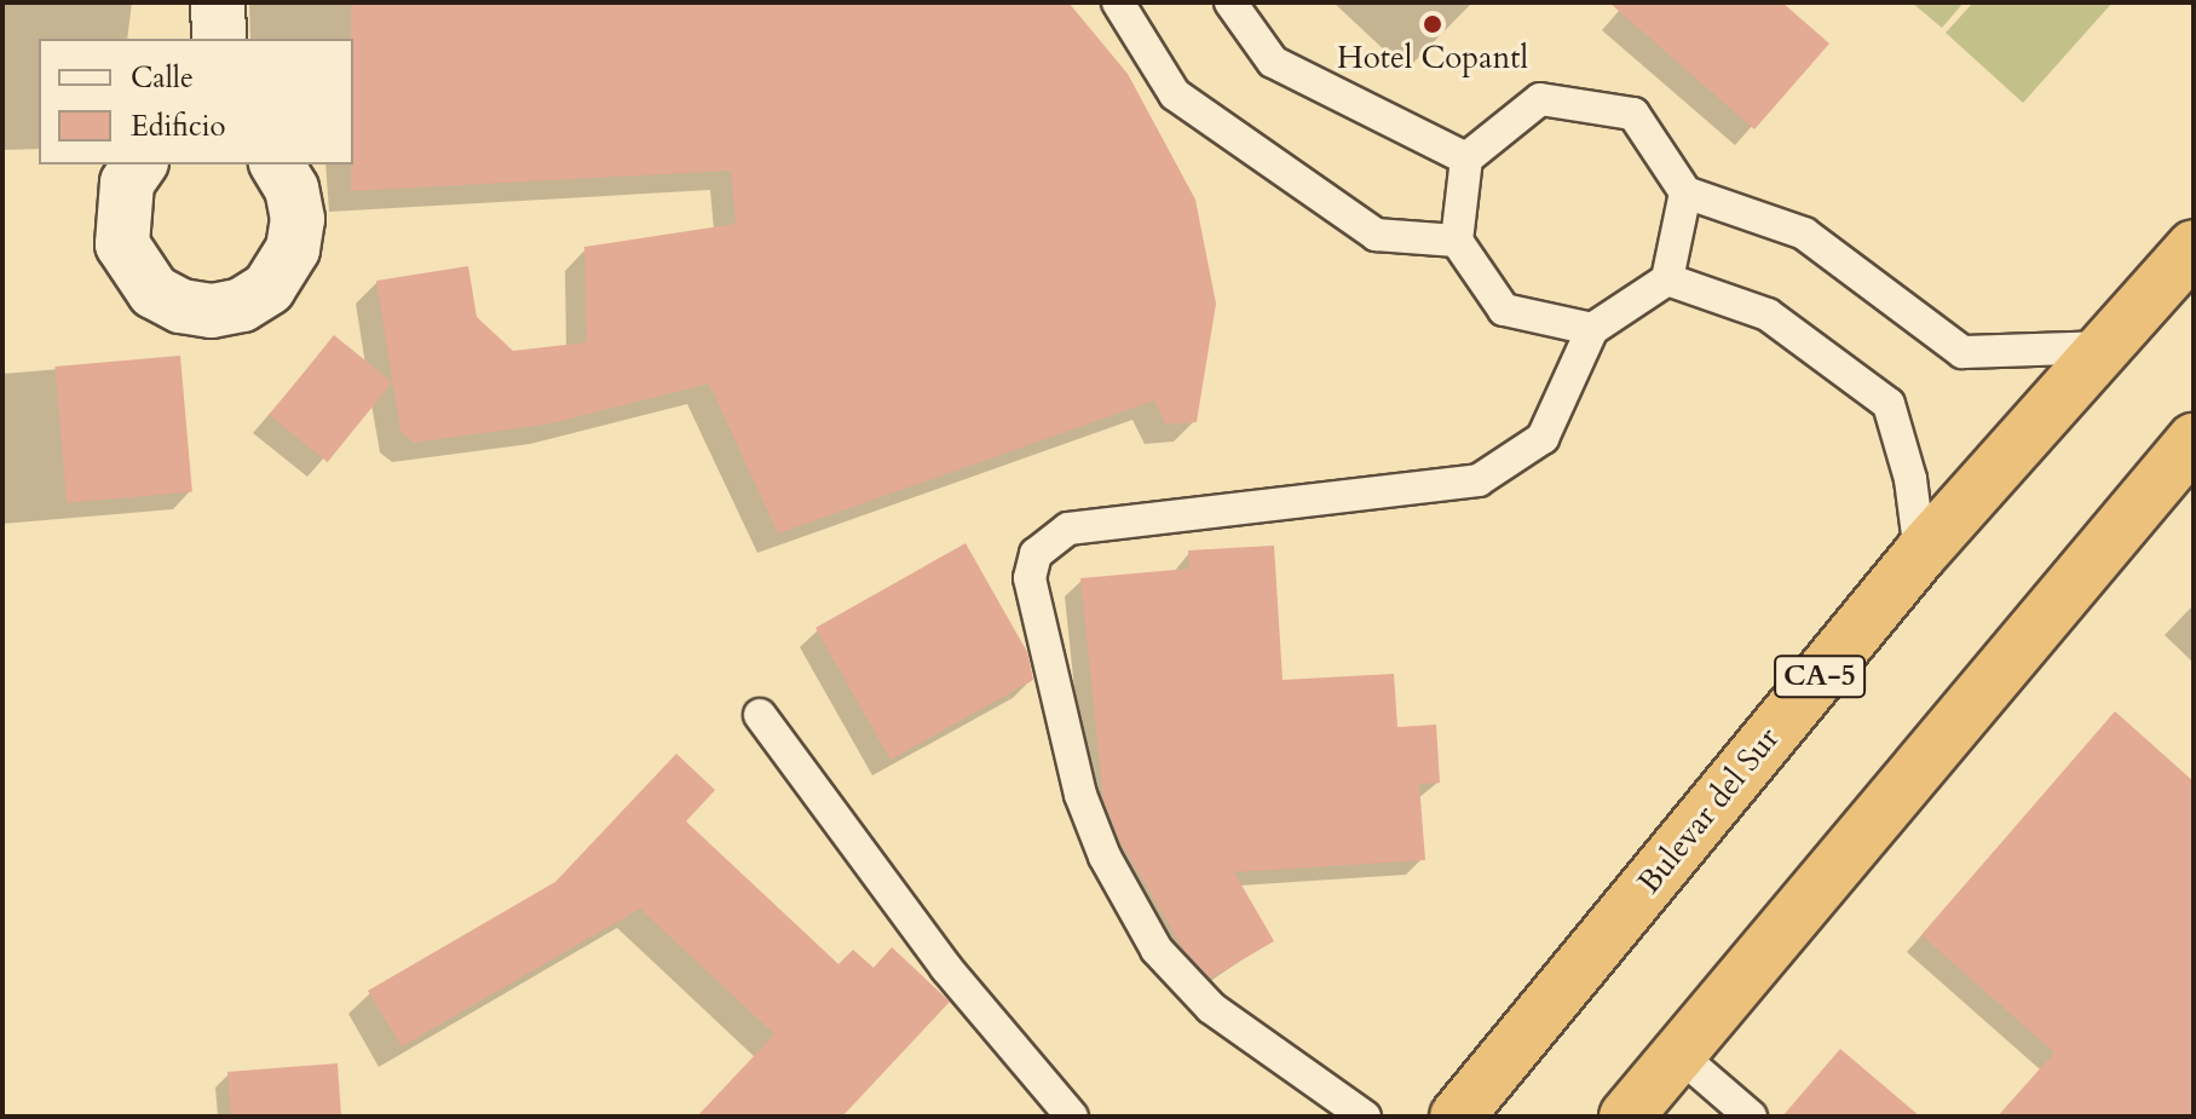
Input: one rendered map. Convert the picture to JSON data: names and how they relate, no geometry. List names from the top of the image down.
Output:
{
  "streets": {
    "highway": ["CA-5", "Bulevar del Sur"]
  },
  "places": ["Hotel Copantl"],
  "legend": ["Calle", "Edificio"]
}
